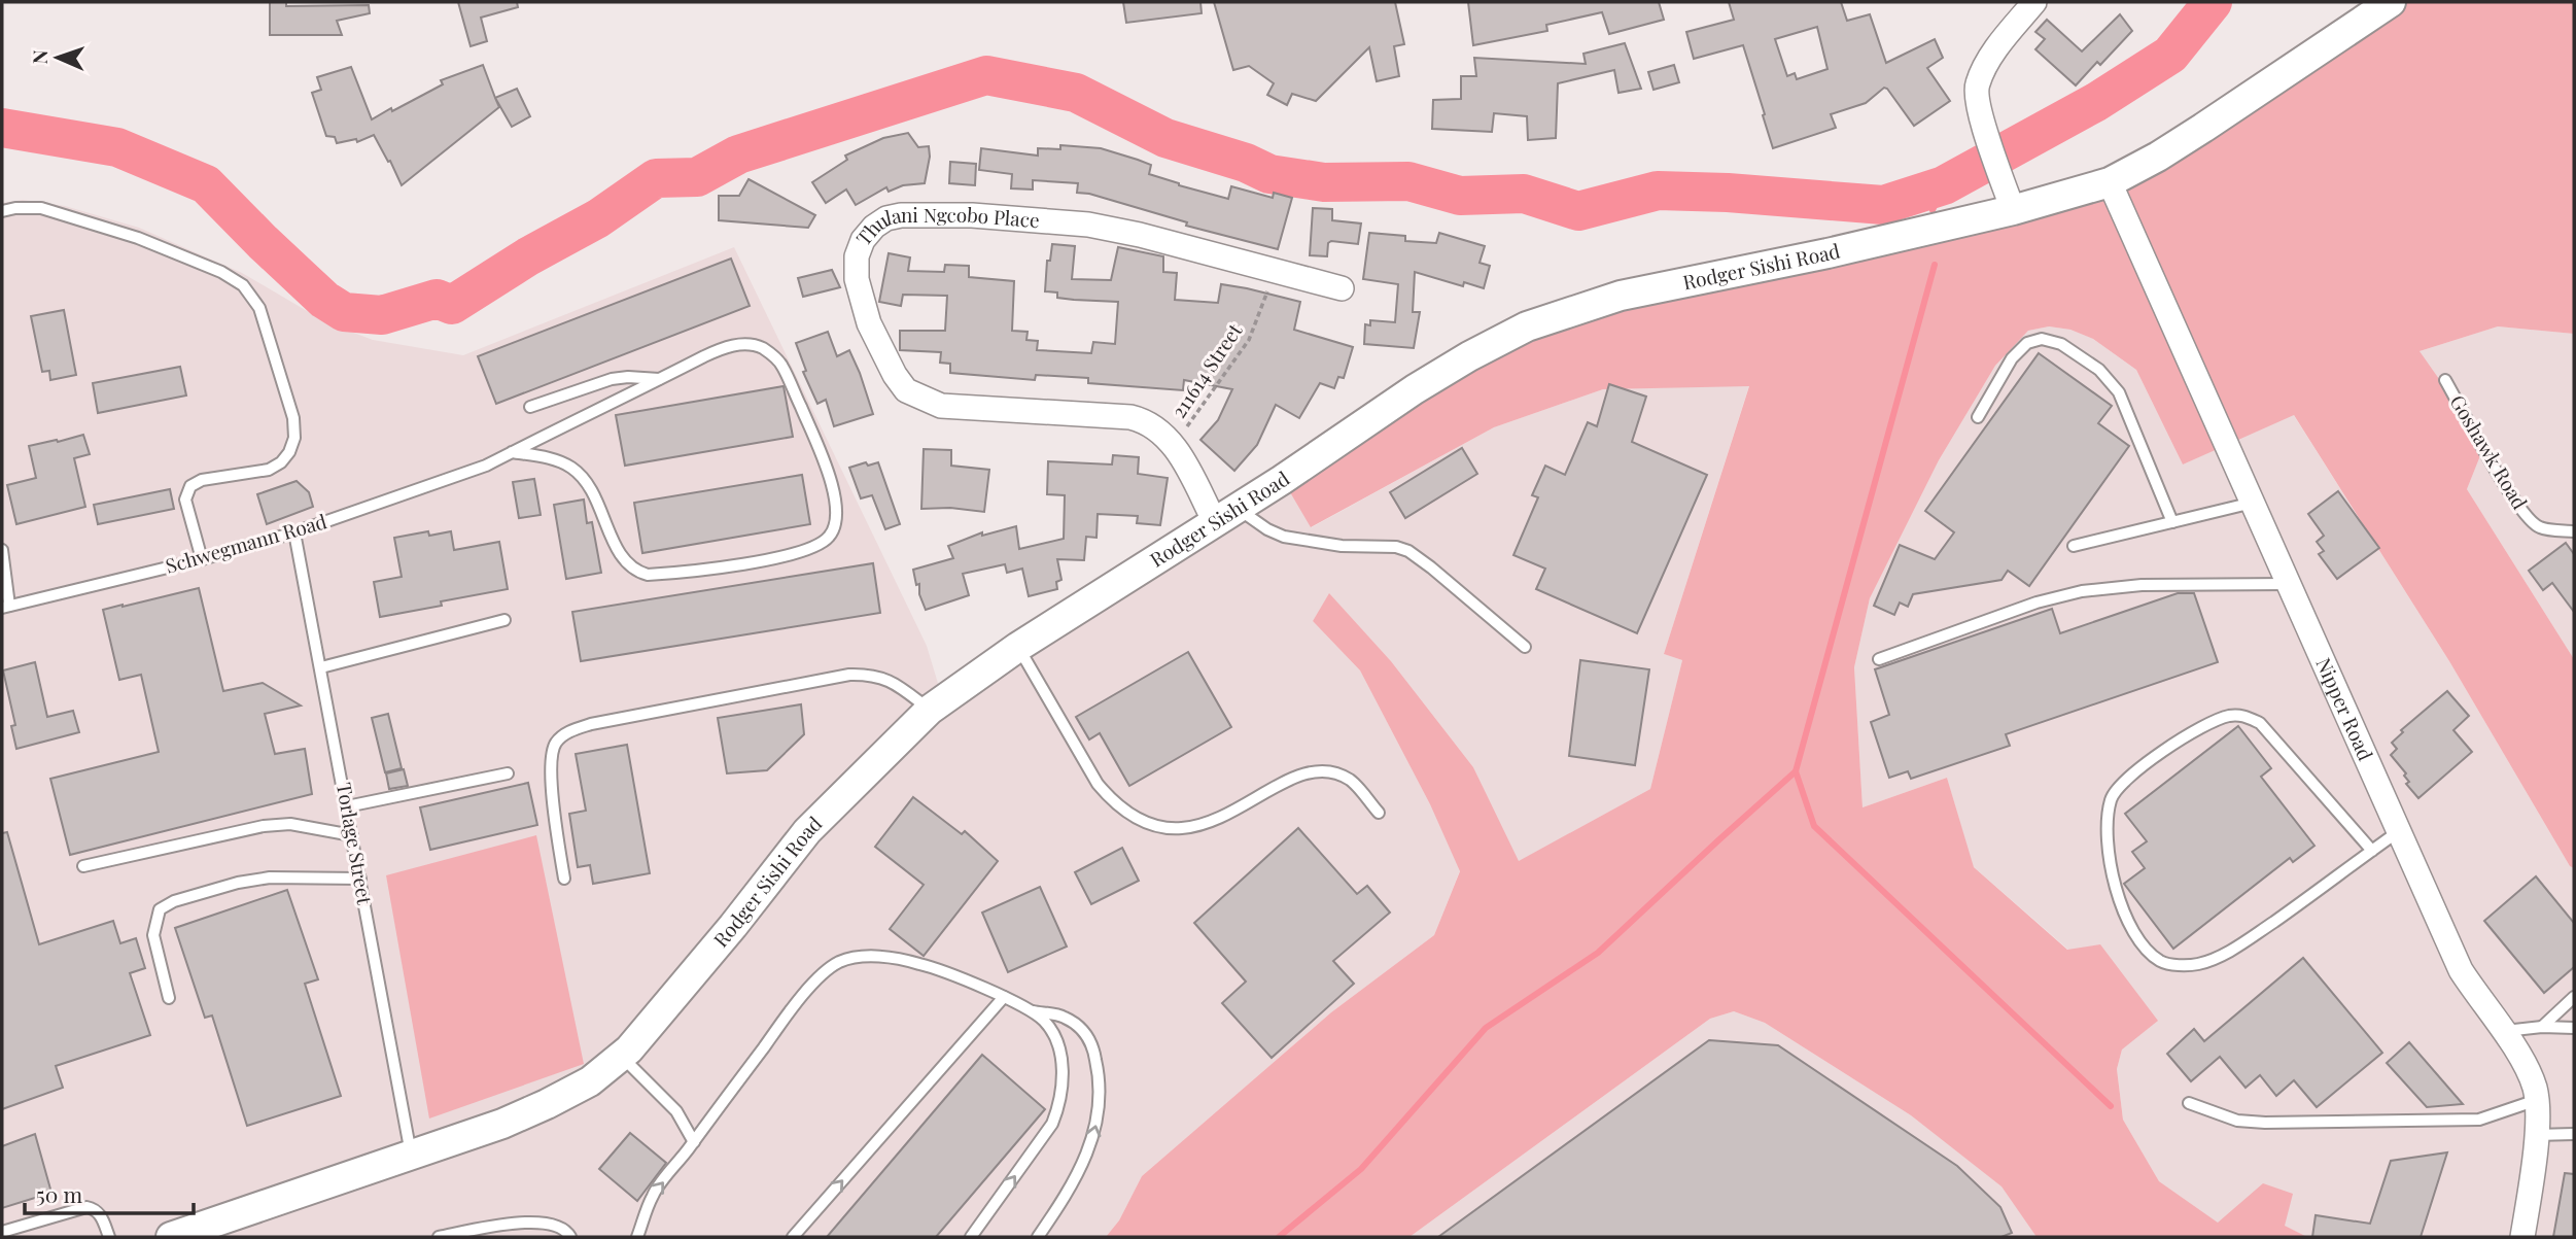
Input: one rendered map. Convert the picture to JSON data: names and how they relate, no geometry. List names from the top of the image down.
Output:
{
  "streets": {
    "street": ["Thulani Ngcobo Place", "Rodger Sishi Road", "Nipper Road"],
    "lane": ["Goshawk Road", "Schwegmann Road", "Torlage Street"],
    "path": ["211614 Street"]
  },
  "crossings": [
    ["Thulani Ngcobo Place", "Rodger Sishi Road"],
    ["Thulani Ngcobo Place", "211614 Street"],
    ["Rodger Sishi Road", "Nipper Road"],
    ["Rodger Sishi Road", "Torlage Street"],
    ["Schwegmann Road", "Torlage Street"]
  ],
  "scale_bar": "50 m",
  "north": "left"
}
